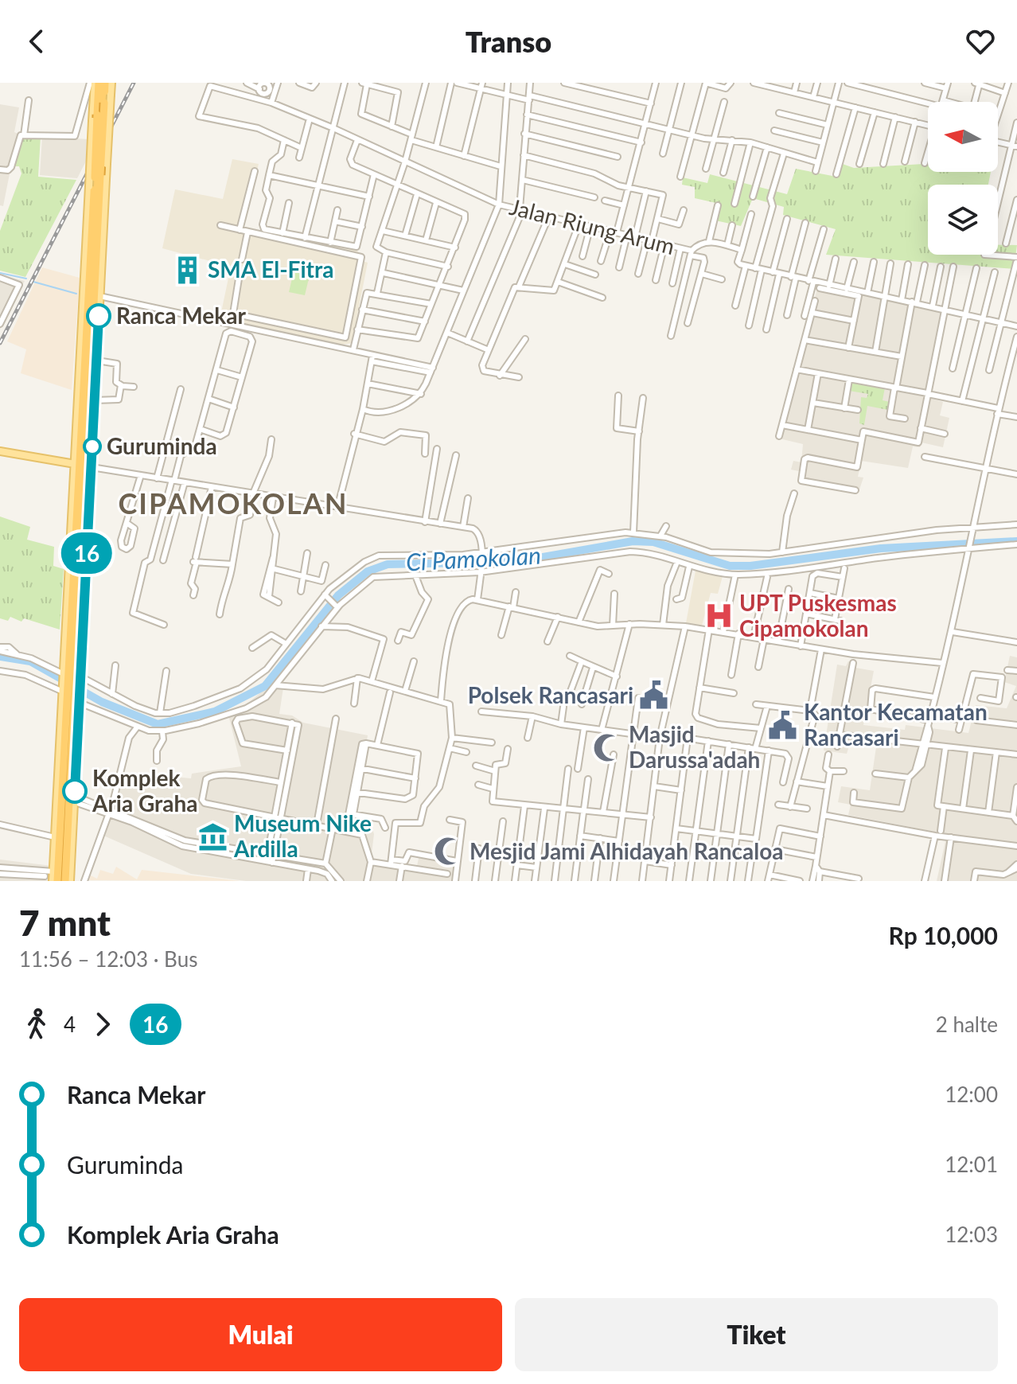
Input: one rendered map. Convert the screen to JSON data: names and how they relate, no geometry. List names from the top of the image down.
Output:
{
  "streets": {
    "street": ["Jalan Riung Arum"]
  },
  "districts": ["CIPAMOKOLAN"],
  "water": ["Ci Pamokolan"],
  "places": {
    "building": ["SMA El-Fitra"],
    "other": ["Ranca Mekar", "Guruminda", "Komplek Aria Graha"],
    "hospital": ["UPT Puskesmas Cipamokolan"],
    "public building": ["Polsek Rancasari", "Kantor Kecamatan Rancasari"],
    "mosque": ["Masjid Darussa'adah", "Mesjid Jami Alhidayah Rancaloa"],
    "museum": ["Museum Nike Ardilla"]
  },
  "lines": ["bus line 16"],
  "north": "left",
  "page": {
    "header": "Transo",
    "on_map": "16",
    "heading": ["7 mnt", "11:56 – 12:03 · Bus", "Rp 10,000"],
    "legs": ["4", "16", "2 halte"],
    "list": [
      {
        "name": "Ranca Mekar",
        "value": "12:00"
      },
      {
        "name": "Guruminda",
        "value": "12:01"
      },
      {
        "name": "Komplek Aria Graha",
        "value": "12:03"
      }
    ],
    "buttons": ["Mulai", "Tiket"]
  }
}
